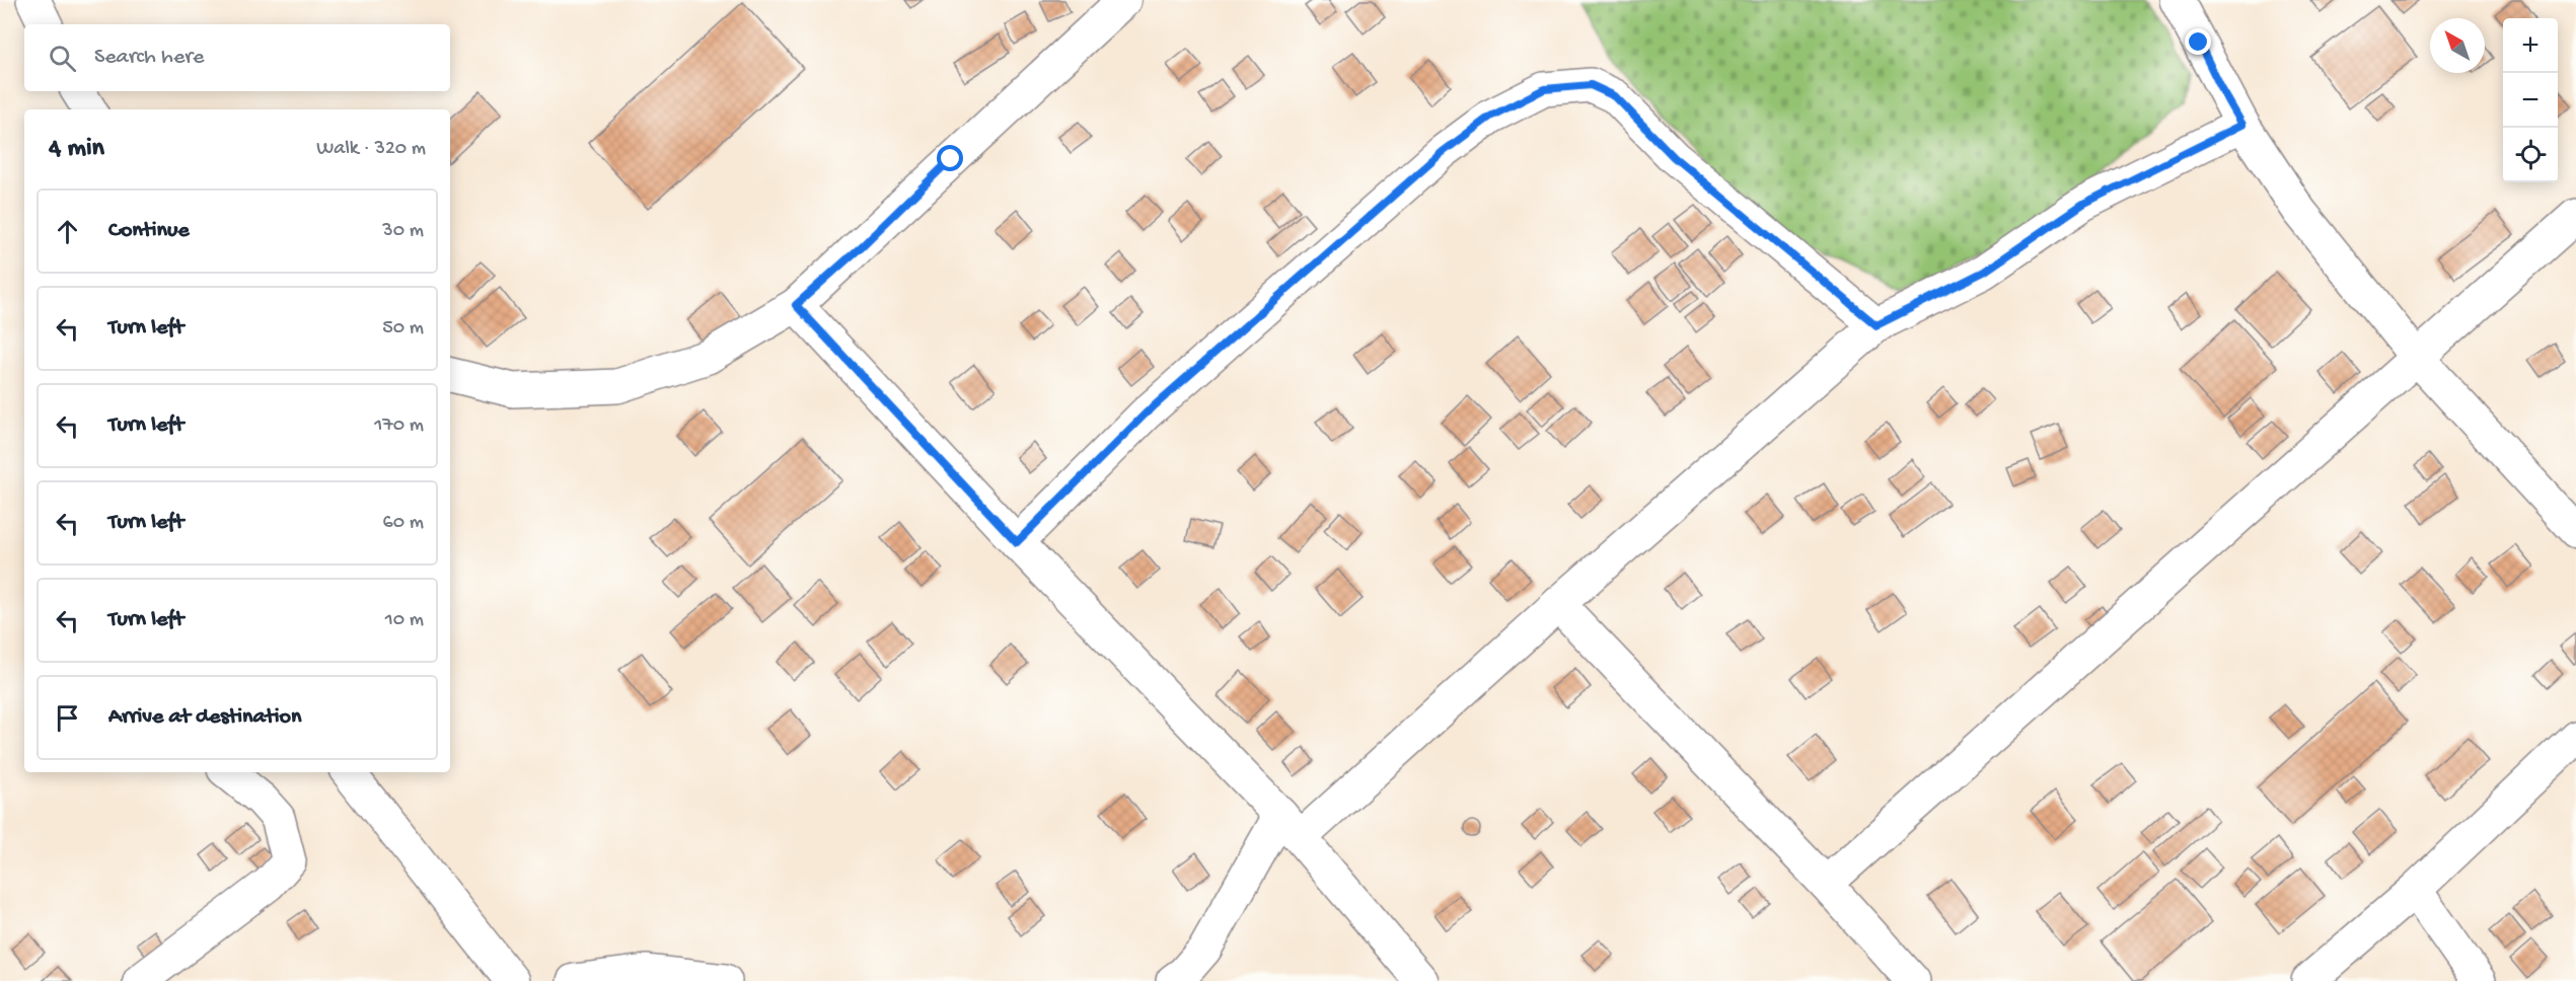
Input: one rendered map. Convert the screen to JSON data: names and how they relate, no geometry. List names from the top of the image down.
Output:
{
  "north": "top left",
  "page": {
    "map_buttons": ["+", "−"],
    "search": "Search here",
    "heading": ["4 min", "Walk · 320 m"],
    "list": [
      ["Continue", "30 m"],
      ["Turn left", "50 m"],
      ["Turn left", "170 m"],
      ["Turn left", "60 m"],
      ["Turn left", "10 m"],
      "Arrive at destination"
    ]
  }
}
